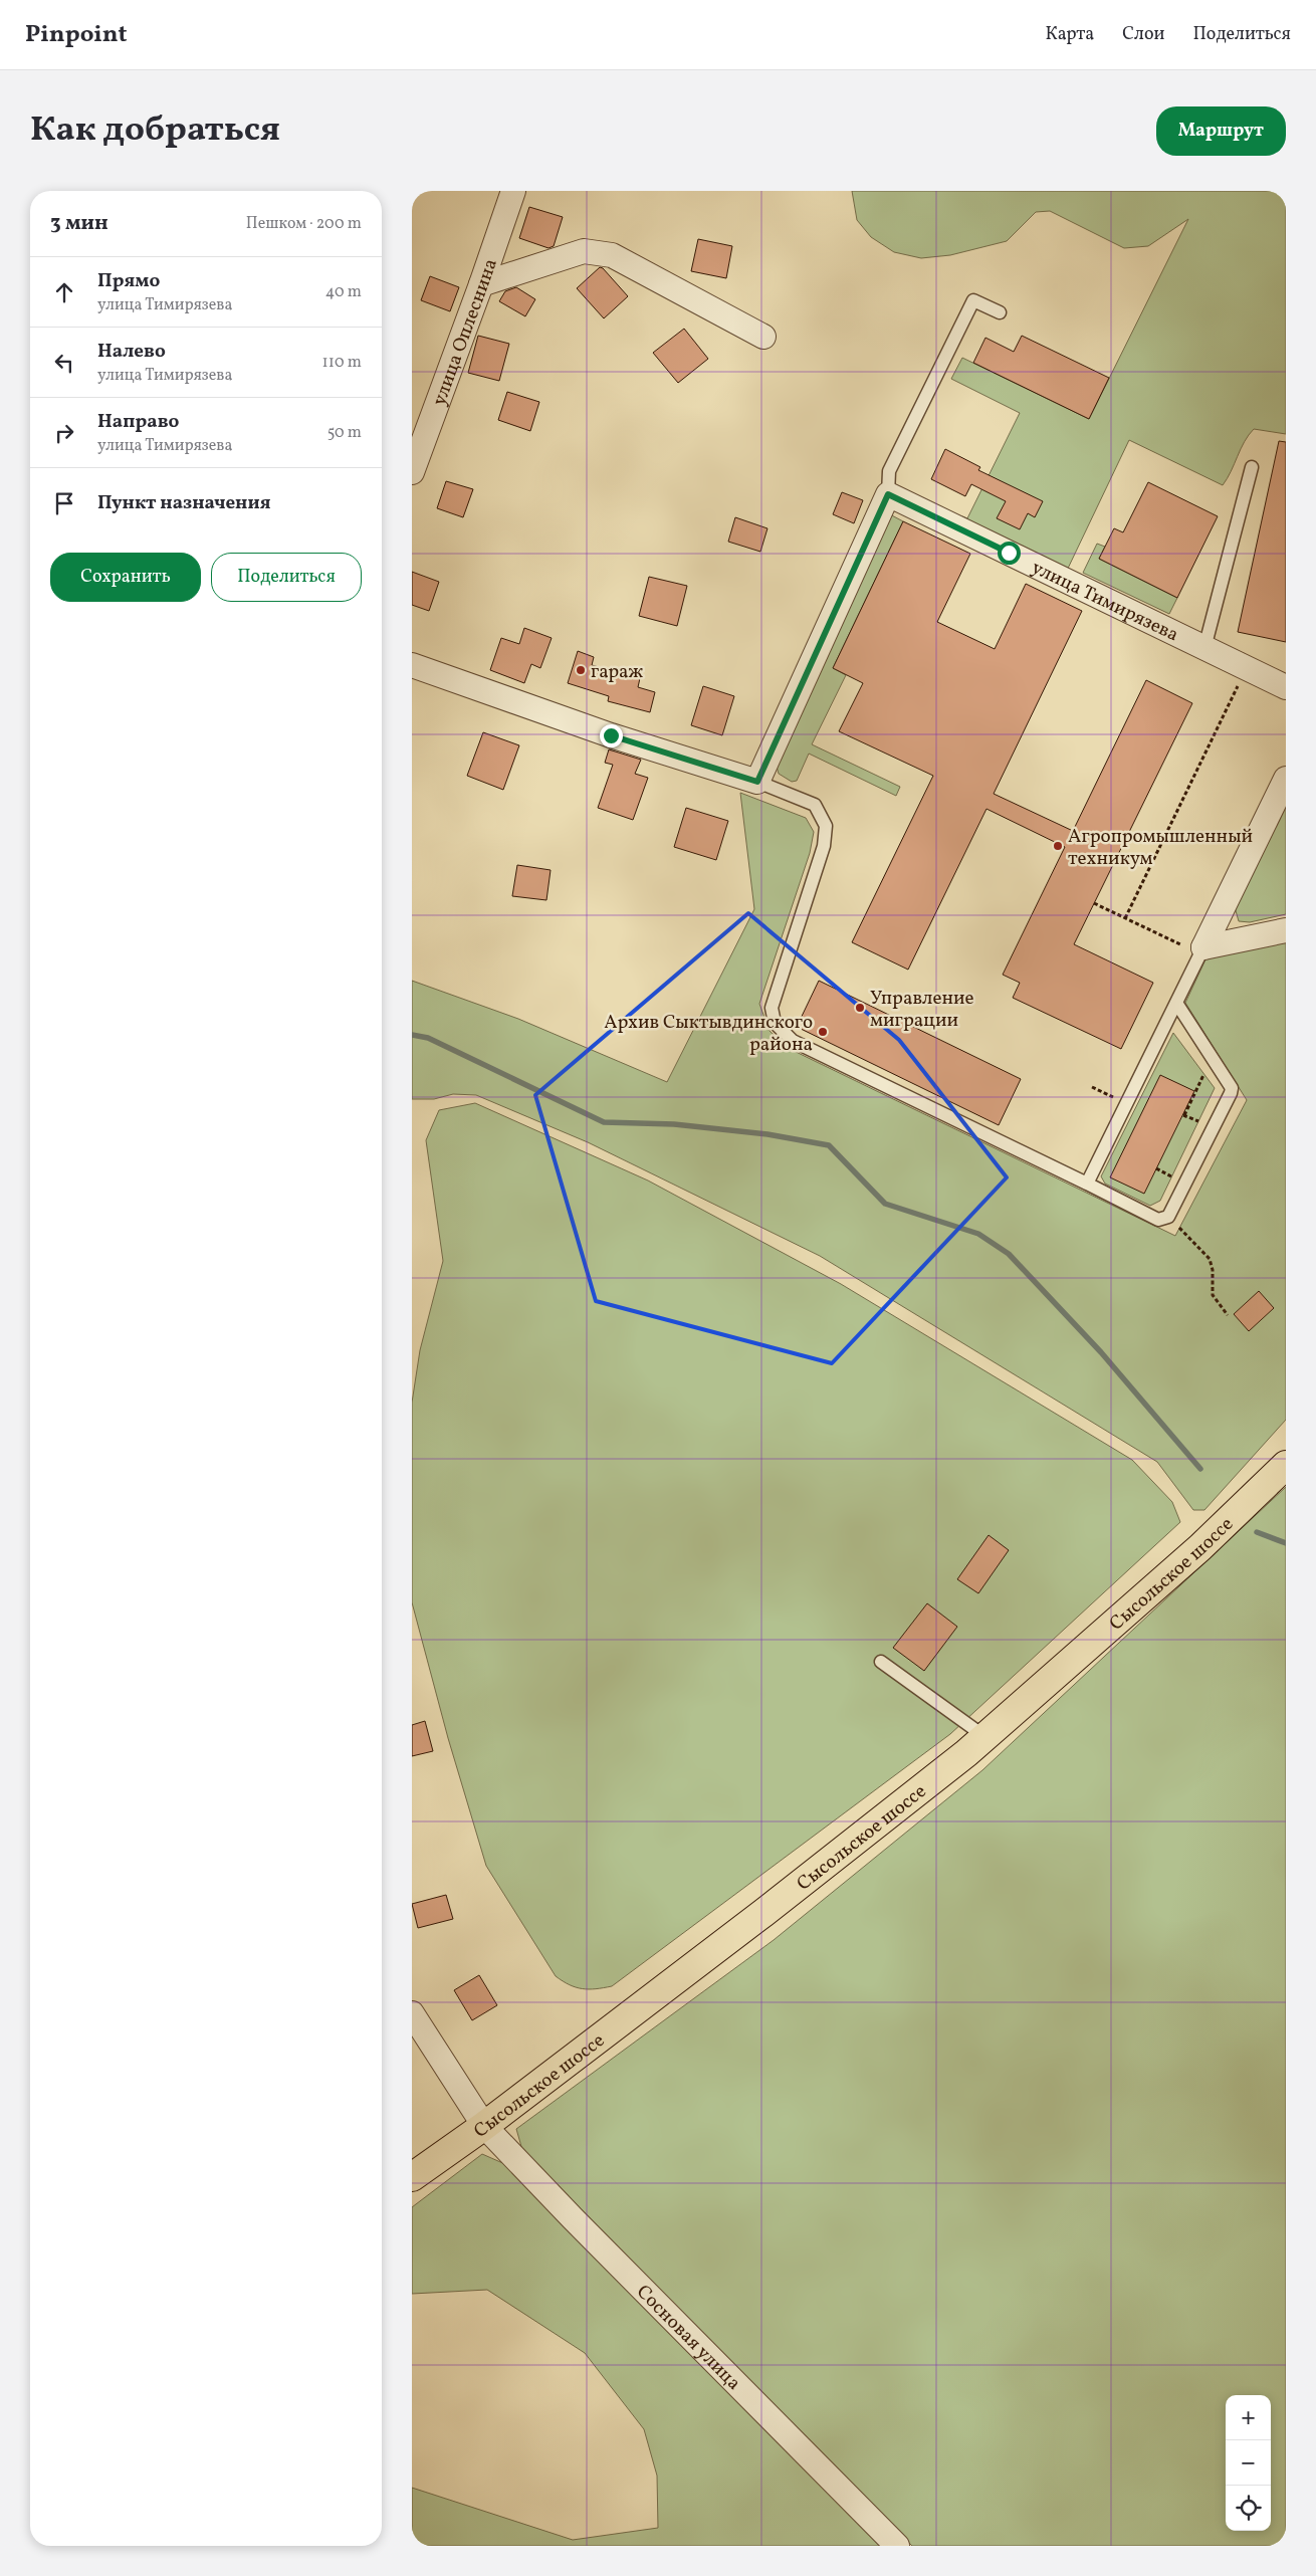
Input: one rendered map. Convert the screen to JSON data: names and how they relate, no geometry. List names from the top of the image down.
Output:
{
  "streets": {
    "highway": ["Сысольское шоссе"],
    "street": ["улица Оплеснина", "улица Тимирязева", "Сосновая улица"]
  },
  "crossings": [
    ["Сысольское шоссе", "Сосновая улица"]
  ],
  "places": [
    "гараж",
    "Агропромышленный техникум",
    "Управление миграции",
    "Архив Сыктывдинского района"
  ],
  "page": {
    "header": "Pinpoint",
    "nav": ["Карта", "Слои", "Поделиться"],
    "title": "Как добраться",
    "buttons": [
      "Маршрут",
      ["Сохранить", "Поделиться"]
    ],
    "heading": ["3 мин", "Пешком · 200 m"],
    "list": [
      ["Прямо", "улица Тимирязева", "40 m"],
      ["Налево", "улица Тимирязева", "110 m"],
      ["Направо", "улица Тимирязева", "50 m"],
      "Пункт назначения"
    ],
    "map_buttons": ["+", "−"]
  }
}
